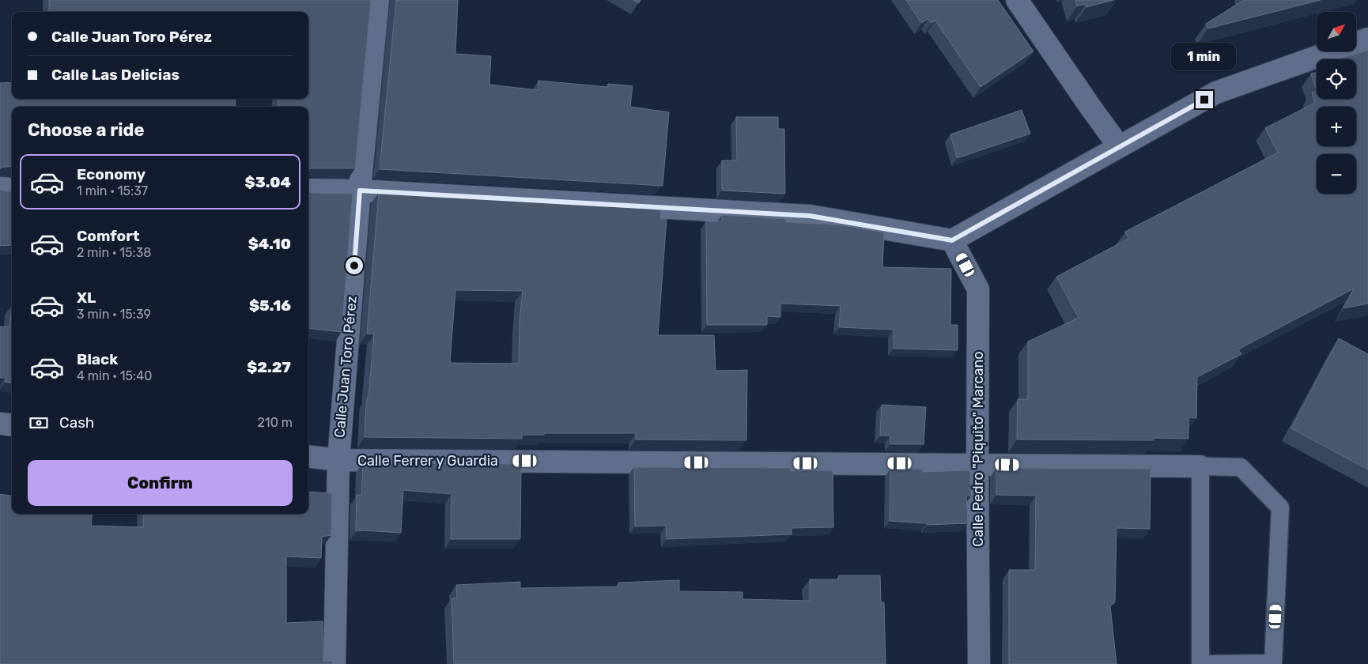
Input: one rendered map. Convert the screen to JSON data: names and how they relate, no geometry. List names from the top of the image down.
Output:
{
  "streets": {
    "street": ["Calle Juan Toro Pérez", "Calle Pedro \"Piquito\" Marcano", "Calle Ferrer y Guardia"]
  },
  "crossings": [
    ["Calle Juan Toro Pérez", "Calle Ferrer y Guardia"],
    ["Calle Pedro \"Piquito\" Marcano", "Calle Ferrer y Guardia"]
  ],
  "north": "top right",
  "page": {
    "map_buttons": ["+", "−"],
    "banner": ["Calle Juan Toro Pérez", "Calle Las Delicias"],
    "bubble": "1 min",
    "heading": "Choose a ride",
    "list": [
      {
        "name": "Economy",
        "note": "1 min · 15:37",
        "value": "$3.04"
      },
      {
        "name": "Comfort",
        "note": "2 min · 15:38",
        "value": "$4.10"
      },
      {
        "name": "XL",
        "note": "3 min · 15:39",
        "value": "$5.16"
      },
      {
        "name": "Black",
        "note": "4 min · 15:40",
        "value": "$2.27"
      }
    ],
    "pay": ["Cash", "210 m"],
    "buttons": "Confirm"
  }
}
